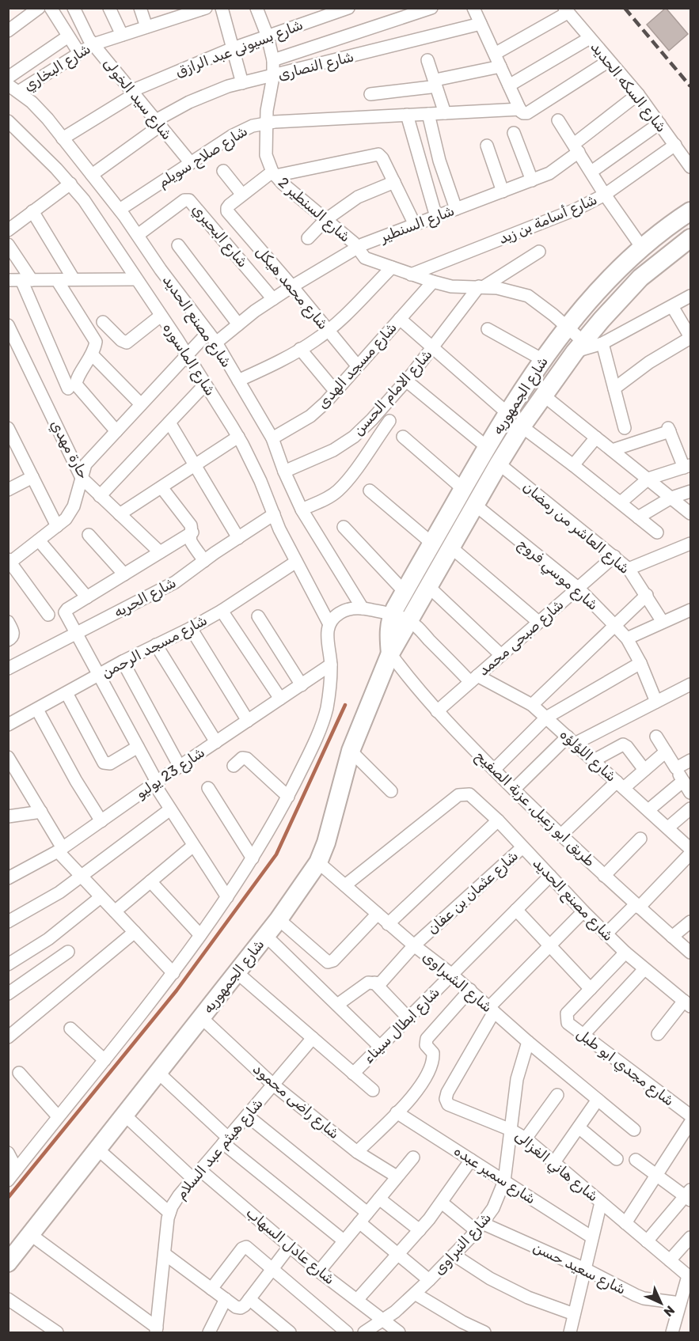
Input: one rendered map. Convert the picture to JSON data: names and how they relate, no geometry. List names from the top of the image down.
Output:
{
  "streets": {
    "main road": ["شارع الجمهوريه"],
    "street": [
      "شارع بسيونى عبد الرازق",
      "شارع النصارى",
      "شارع البخاري",
      "شارع السكه الحديد",
      "شارع سيد الخولى",
      "شارع صلاح سويلم",
      "شارع السنطير 2",
      "شارع أسامة بن زيد",
      "شارع السنطير",
      "شارع البحيري",
      "شارع محمد هيكل",
      "شارع مصنع الحديد",
      "شارع الماسوره",
      "شارع مسجد الهدى",
      "شارع الامام الحسن",
      "حارة مهدي",
      "شارع العاشر من رمضان",
      "شارع موسي فروج",
      "شارع الحريه",
      "شارع صبحى محمد",
      "شارع مسجد الرحمن",
      "شارع اللؤلؤه",
      "شارع 23 يوليو",
      "طريق ابو زعبل, عزبة الصفيح",
      "شارع عثمان بن عفان",
      "شارع الشبراوى",
      "شارع ابطال سيناء",
      "شارع مجدي ابو طبل",
      "شارع راضى محمود",
      "شارع هيثم عبد السلام",
      "شارع هاني الغزالى",
      "شارع سمير عبده",
      "شارع النبراوى",
      "شارع عادل السهاب",
      "شارع سعيد حسن"
    ]
  },
  "crossings": [
    ["شارع بسيونى عبد الرازق", "شارع سيد الخولى"],
    ["شارع بسيونى عبد الرازق", "شارع السنطير 2"],
    ["شارع بسيونى عبد الرازق", "شارع مصنع الحديد"],
    ["شارع النصارى", "شارع سيد الخولى"],
    ["شارع النصارى", "شارع السنطير 2"],
    ["شارع النصارى", "شارع مصنع الحديد"],
    ["شارع البخاري", "شارع سيد الخولى"],
    ["شارع البخاري", "شارع مصنع الحديد"],
    ["شارع السكه الحديد", "شارع صلاح سويلم"],
    ["شارع السكه الحديد", "شارع أسامة بن زيد"],
    ["شارع السكه الحديد", "شارع السنطير"],
    ["شارع سيد الخولى", "شارع صلاح سويلم"],
    ["شارع صلاح سويلم", "شارع السنطير 2"],
    ["شارع صلاح سويلم", "شارع مصنع الحديد"],
    ["شارع السنطير 2", "شارع أسامة بن زيد"],
    ["شارع السنطير 2", "شارع السنطير"],
    ["شارع السنطير 2", "شارع مسجد الهدى"],
    ["شارع السنطير 2", "شارع الامام الحسن"],
    ["شارع السنطير 2", "شارع الجمهوريه"],
    ["شارع السنطير", "شارع البحيري"],
    ["شارع السنطير", "شارع محمد هيكل"],
    ["شارع السنطير", "شارع مصنع الحديد"],
    ["شارع البحيري", "شارع مصنع الحديد"],
    ["شارع محمد هيكل", "شارع مسجد الهدى"],
    ["شارع مصنع الحديد", "شارع مسجد الهدى"],
    ["شارع مصنع الحديد", "شارع الامام الحسن"],
    ["شارع مصنع الحديد", "شارع عثمان بن عفان"],
    ["شارع مصنع الحديد", "شارع الشبراوى"],
    ["شارع مصنع الحديد", "شارع ابطال سيناء"],
    ["شارع مصنع الحديد", "شارع مجدي ابو طبل"],
    ["شارع الماسوره", "شارع الحريه"],
    ["شارع الماسوره", "شارع مسجد الرحمن"],
    ["شارع الجمهوريه", "شارع العاشر من رمضان"],
    ["شارع الجمهوريه", "شارع موسي فروج"],
    ["شارع الجمهوريه", "شارع صبحى محمد"],
    ["شارع الجمهوريه", "طريق ابو زعبل, عزبة الصفيح"],
    ["شارع الجمهوريه", "شارع الشبراوى"],
    ["شارع الجمهوريه", "شارع راضى محمود"],
    ["شارع الجمهوريه", "شارع عادل السهاب"],
    ["شارع العاشر من رمضان", "شارع صبحى محمد"],
    ["شارع موسي فروج", "شارع صبحى محمد"],
    ["شارع صبحى محمد", "شارع اللؤلؤه"],
    ["شارع صبحى محمد", "طريق ابو زعبل, عزبة الصفيح"],
    ["شارع عثمان بن عفان", "شارع الشبراوى"],
    ["شارع الشبراوى", "شارع ابطال سيناء"],
    ["شارع الشبراوى", "شارع هاني الغزالى"],
    ["شارع الشبراوى", "شارع النبراوى"],
    ["شارع راضى محمود", "شارع هيثم عبد السلام"],
    ["شارع هيثم عبد السلام", "شارع عادل السهاب"],
    ["شارع هاني الغزالى", "شارع النبراوى"],
    ["شارع سمير عبده", "شارع النبراوى"],
    ["شارع النبراوى", "شارع عادل السهاب"],
    ["شارع النبراوى", "شارع سعيد حسن"]
  ],
  "north": "bottom right"
}
